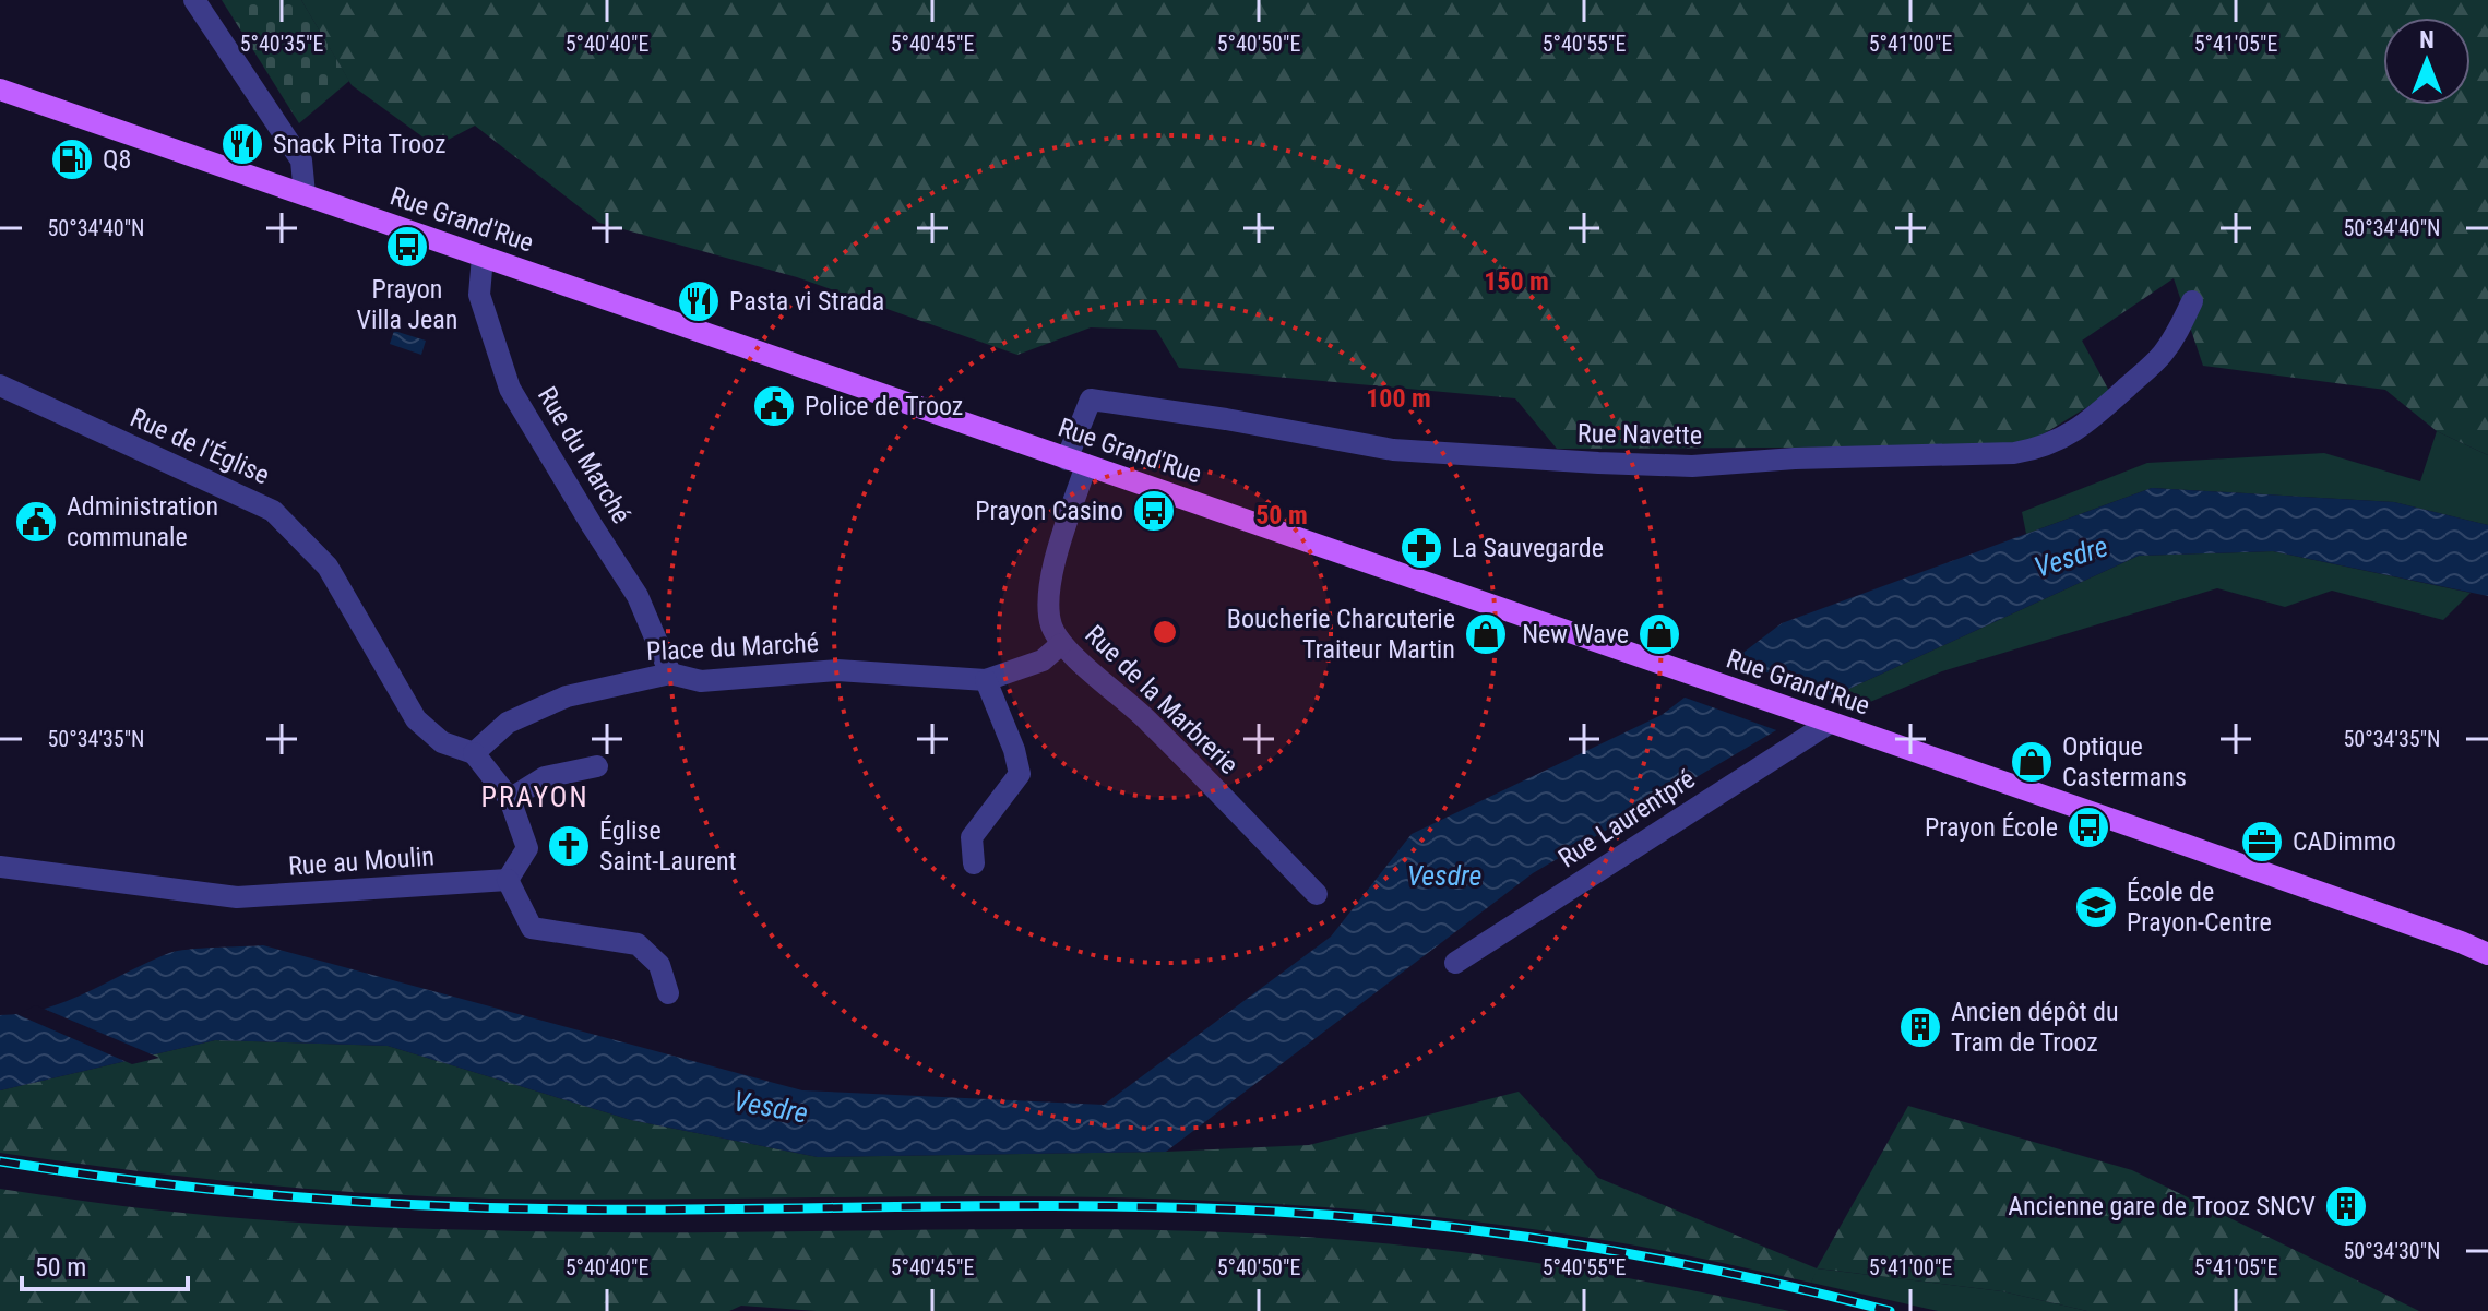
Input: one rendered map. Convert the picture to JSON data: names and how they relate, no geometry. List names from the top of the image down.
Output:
{
  "streets": {
    "main road": ["Rue Grand'Rue"],
    "street": [
      "Rue Navette",
      "Rue de l'Église",
      "Rue du Marché",
      "Place du Marché",
      "Rue de la Marbrerie",
      "Rue Laurentpré",
      "Rue au Moulin"
    ]
  },
  "crossings": [
    ["Rue Grand'Rue", "Rue Navette"],
    ["Rue Grand'Rue", "Rue du Marché"],
    ["Rue Grand'Rue", "Rue de la Marbrerie"],
    ["Rue Grand'Rue", "Rue Laurentpré"],
    ["Rue Navette", "Rue de la Marbrerie"],
    ["Rue de l'Église", "Place du Marché"],
    ["Rue du Marché", "Place du Marché"],
    ["Place du Marché", "Rue de la Marbrerie"]
  ],
  "districts": ["PRAYON"],
  "water": ["Vesdre"],
  "places": {
    "restaurant": ["Snack Pita Trooz", "Pasta vi Strada"],
    "fuel station": ["Q8"],
    "bus stop": ["Prayon Villa Jean", "Prayon Casino", "Prayon École"],
    "public building": ["Police de Trooz", "Administration communale"],
    "pharmacy": ["La Sauvegarde"],
    "shop": ["Boucherie Charcuterie Traiteur Martin", "New Wave", "Optique Castermans"],
    "office": ["CADimmo"],
    "church": ["Église Saint-Laurent"],
    "school or university": ["École de Prayon-Centre"],
    "building": ["Ancien dépôt du Tram de Trooz", "Ancienne gare de Trooz SNCV"]
  },
  "scale_bar": "50 m",
  "north": "top",
  "coordinates": [
    "5°40'35\"E",
    "5°40'40\"E",
    "5°40'45\"E",
    "5°40'50\"E",
    "5°40'55\"E",
    "5°41'00\"E",
    "5°41'05\"E",
    "50°34'40\"N",
    "50°34'35\"N",
    "50°34'30\"N"
  ],
  "rings": ["150 m", "100 m", "50 m"]
}
